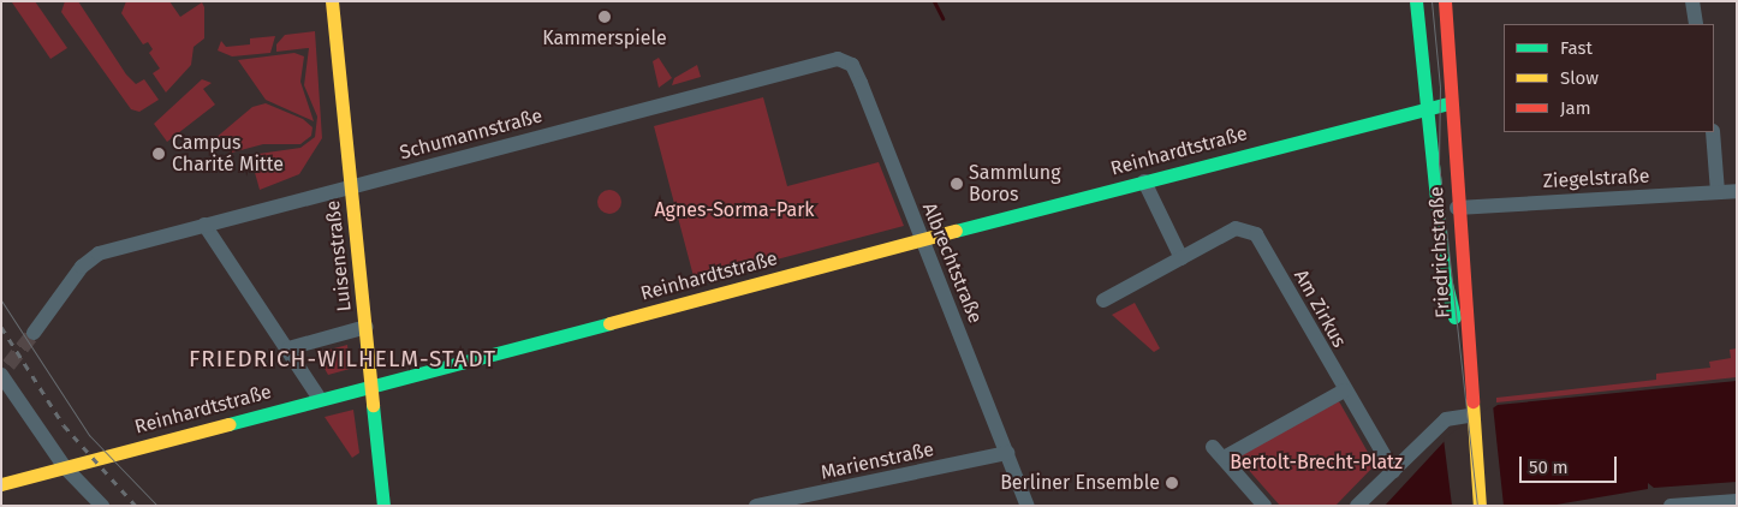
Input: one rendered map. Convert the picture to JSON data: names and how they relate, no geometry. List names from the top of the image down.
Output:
{
  "streets": {
    "street": [
      "Schumannstraße",
      "Reinhardtstraße",
      "Ziegelstraße",
      "Friedrichstraße",
      "Luisenstraße",
      "Albrechtstraße",
      "Am Zirkus",
      "Marienstraße"
    ]
  },
  "crossings": [
    ["Schumannstraße", "Luisenstraße"],
    ["Schumannstraße", "Albrechtstraße"],
    ["Reinhardtstraße", "Friedrichstraße"],
    ["Reinhardtstraße", "Luisenstraße"],
    ["Reinhardtstraße", "Albrechtstraße"],
    ["Ziegelstraße", "Friedrichstraße"],
    ["Albrechtstraße", "Marienstraße"]
  ],
  "districts": ["FRIEDRICH-WILHELM-STADT"],
  "parks": ["Agnes-Sorma-Park", "Bertolt-Brecht-Platz"],
  "places": [
    "Kammerspiele",
    "Campus Charité Mitte",
    "Sammlung Boros",
    "Berliner Ensemble"
  ],
  "legend": ["Fast", "Slow", "Jam"],
  "scale_bar": "50 m"
}
